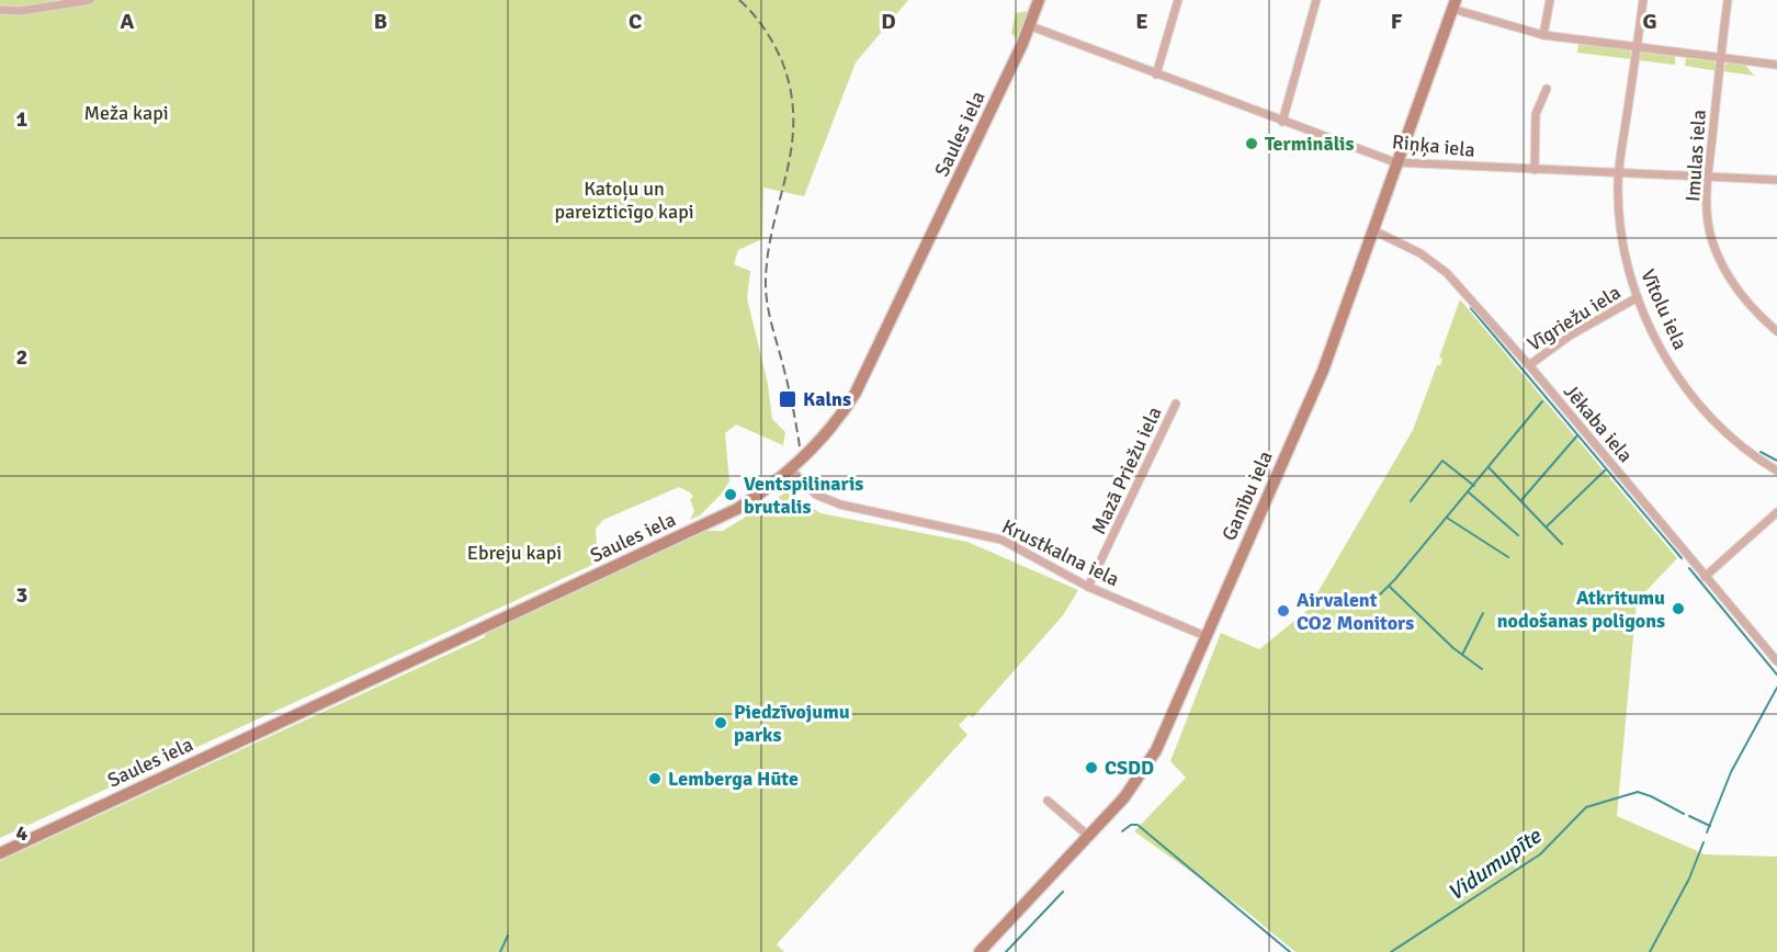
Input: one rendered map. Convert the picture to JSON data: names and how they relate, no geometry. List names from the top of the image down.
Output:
{
  "streets": {
    "street": [
      "Saules iela",
      "Riņķa iela",
      "Imulas iela",
      "Vītolu iela",
      "Vīgriežu iela",
      "Jēkaba iela",
      "Mazā Priežu iela",
      "Ganību iela",
      "Krustkalna iela"
    ]
  },
  "crossings": [
    ["Saules iela", "Riņķa iela"],
    ["Saules iela", "Krustkalna iela"],
    ["Riņķa iela", "Imulas iela"],
    ["Riņķa iela", "Vītolu iela"],
    ["Riņķa iela", "Ganību iela"],
    ["Vītolu iela", "Vīgriežu iela"],
    ["Vīgriežu iela", "Jēkaba iela"],
    ["Jēkaba iela", "Ganību iela"],
    ["Mazā Priežu iela", "Krustkalna iela"],
    ["Ganību iela", "Krustkalna iela"]
  ],
  "water": ["Vidumupīte"],
  "parks": ["Meža kapi", "Katoļu un pareizticīgo kapi", "Ebreju kapi"],
  "places": {
    "other": [
      "Terminālis",
      "Ventspilinaris brutalis",
      "Atkritumu nodošanas poligons",
      "Airvalent CO2 Monitors",
      "Piedzīvojumu parks",
      "CSDD",
      "Lemberga Hūte"
    ],
    "transit": ["Kalns"]
  },
  "grid": {
    "columns": [
      "A",
      "B",
      "C",
      "D",
      "E",
      "F",
      "G"
    ],
    "rows": [
      "1",
      "2",
      "3",
      "4"
    ]
  }
}
